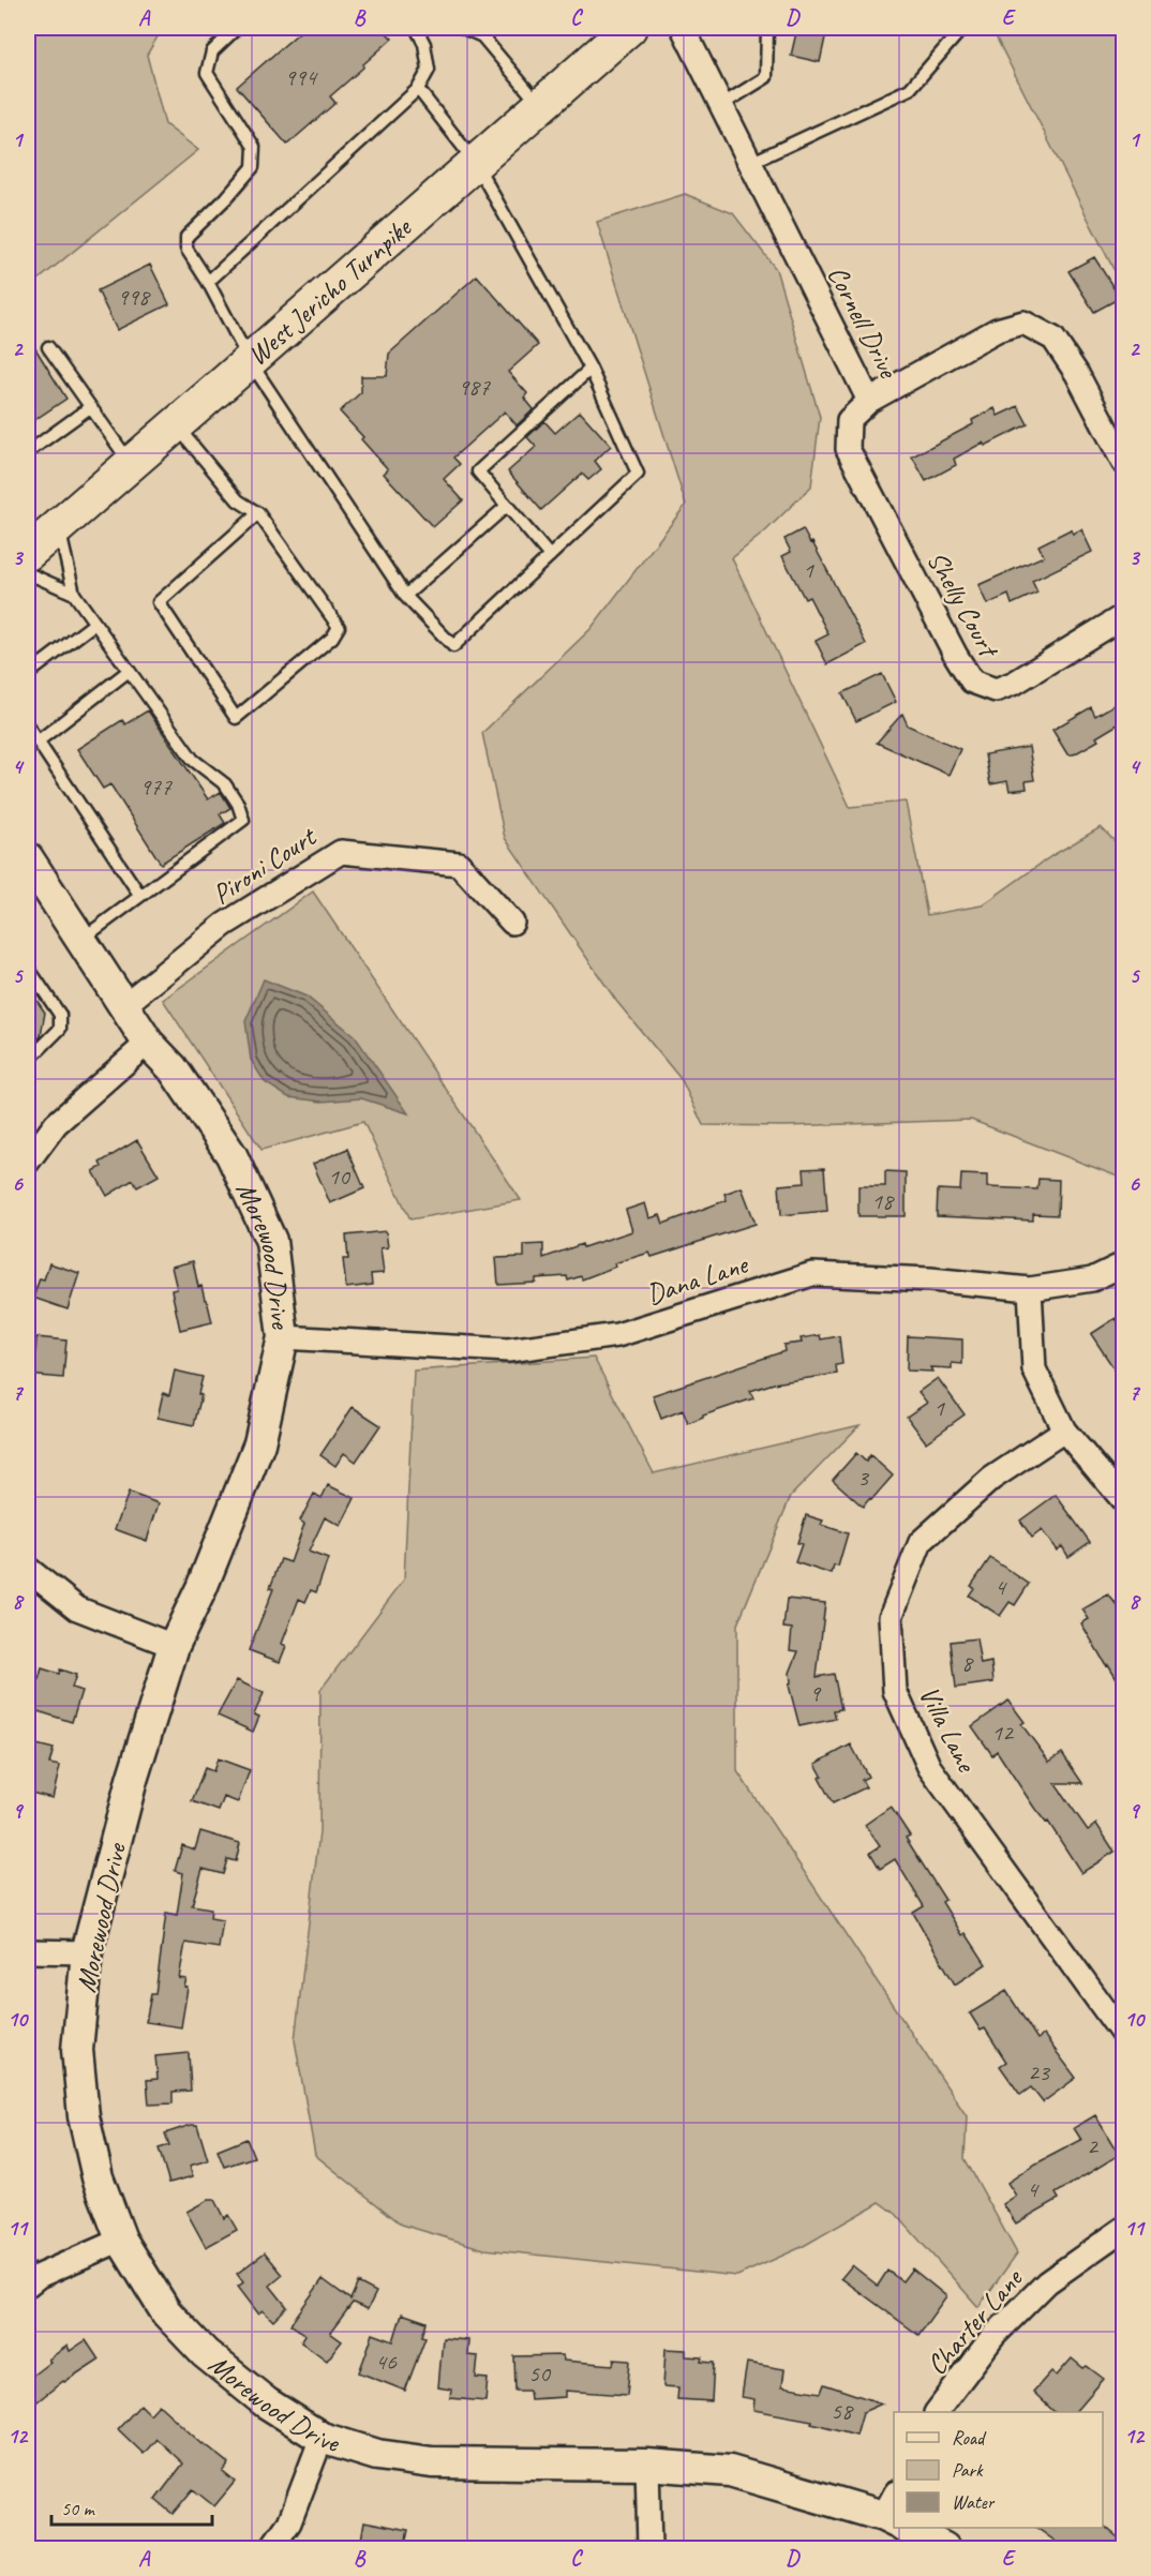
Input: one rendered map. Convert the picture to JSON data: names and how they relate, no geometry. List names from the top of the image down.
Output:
{
  "streets": {
    "main road": ["West Jericho Turnpike"],
    "street": [
      "Cornell Drive",
      "Shelly Court",
      "Pironi Court",
      "Morewood Drive",
      "Dana Lane",
      "Villa Lane",
      "Charter Lane"
    ]
  },
  "crossings": [
    ["Cornell Drive", "Shelly Court"],
    ["Pironi Court", "Morewood Drive"],
    ["Morewood Drive", "Dana Lane"]
  ],
  "house_numbers": [
    "994",
    "998",
    "987",
    "1",
    "977",
    "10",
    "18",
    "1",
    "3",
    "4",
    "8",
    "9",
    "12",
    "23",
    "2",
    "4",
    "46",
    "50",
    "58"
  ],
  "legend": ["Road", "Park", "Water"],
  "scale_bar": "50 m",
  "grid": {
    "columns": [
      "A",
      "B",
      "C",
      "D",
      "E"
    ],
    "rows": [
      "1",
      "2",
      "3",
      "4",
      "5",
      "6",
      "7",
      "8",
      "9",
      "10",
      "11",
      "12"
    ]
  }
}
